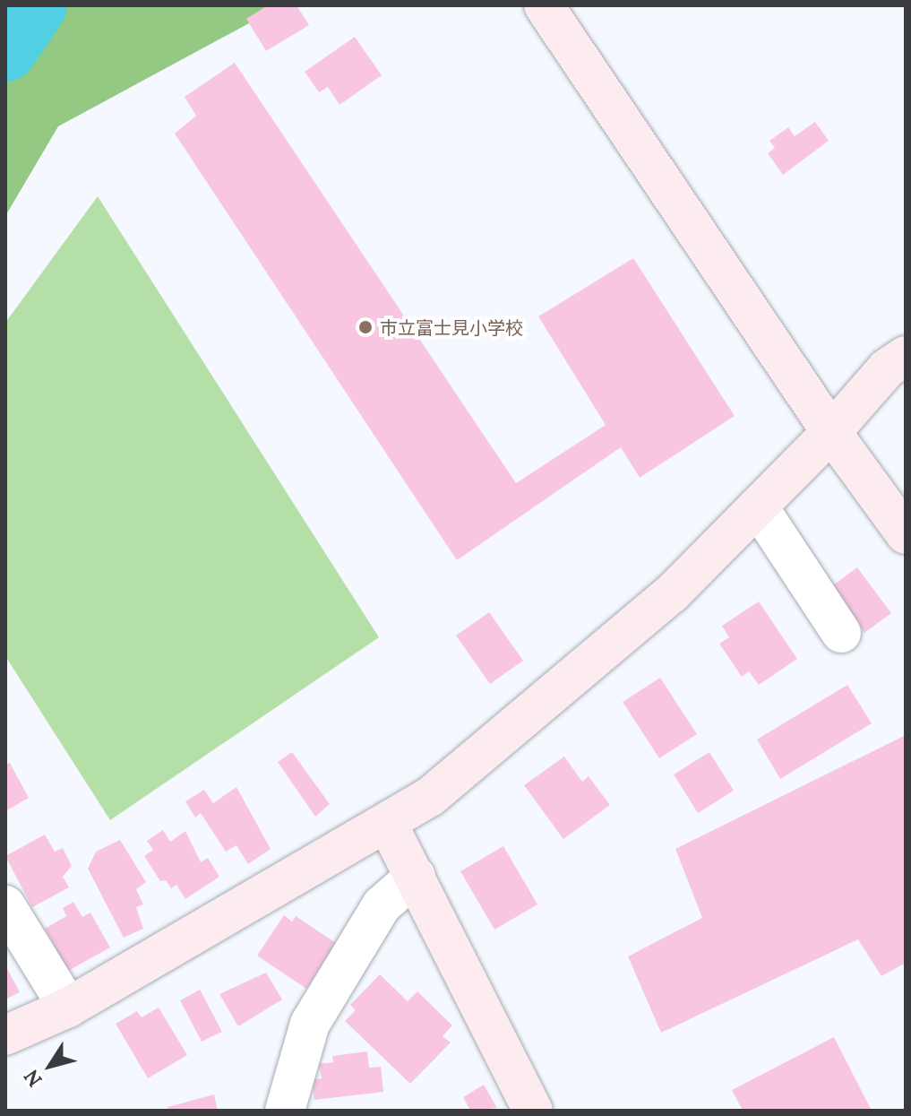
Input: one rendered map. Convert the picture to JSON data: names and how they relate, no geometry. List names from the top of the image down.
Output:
{
  "places": ["市立富士見小学校"],
  "north": "bottom left"
}
